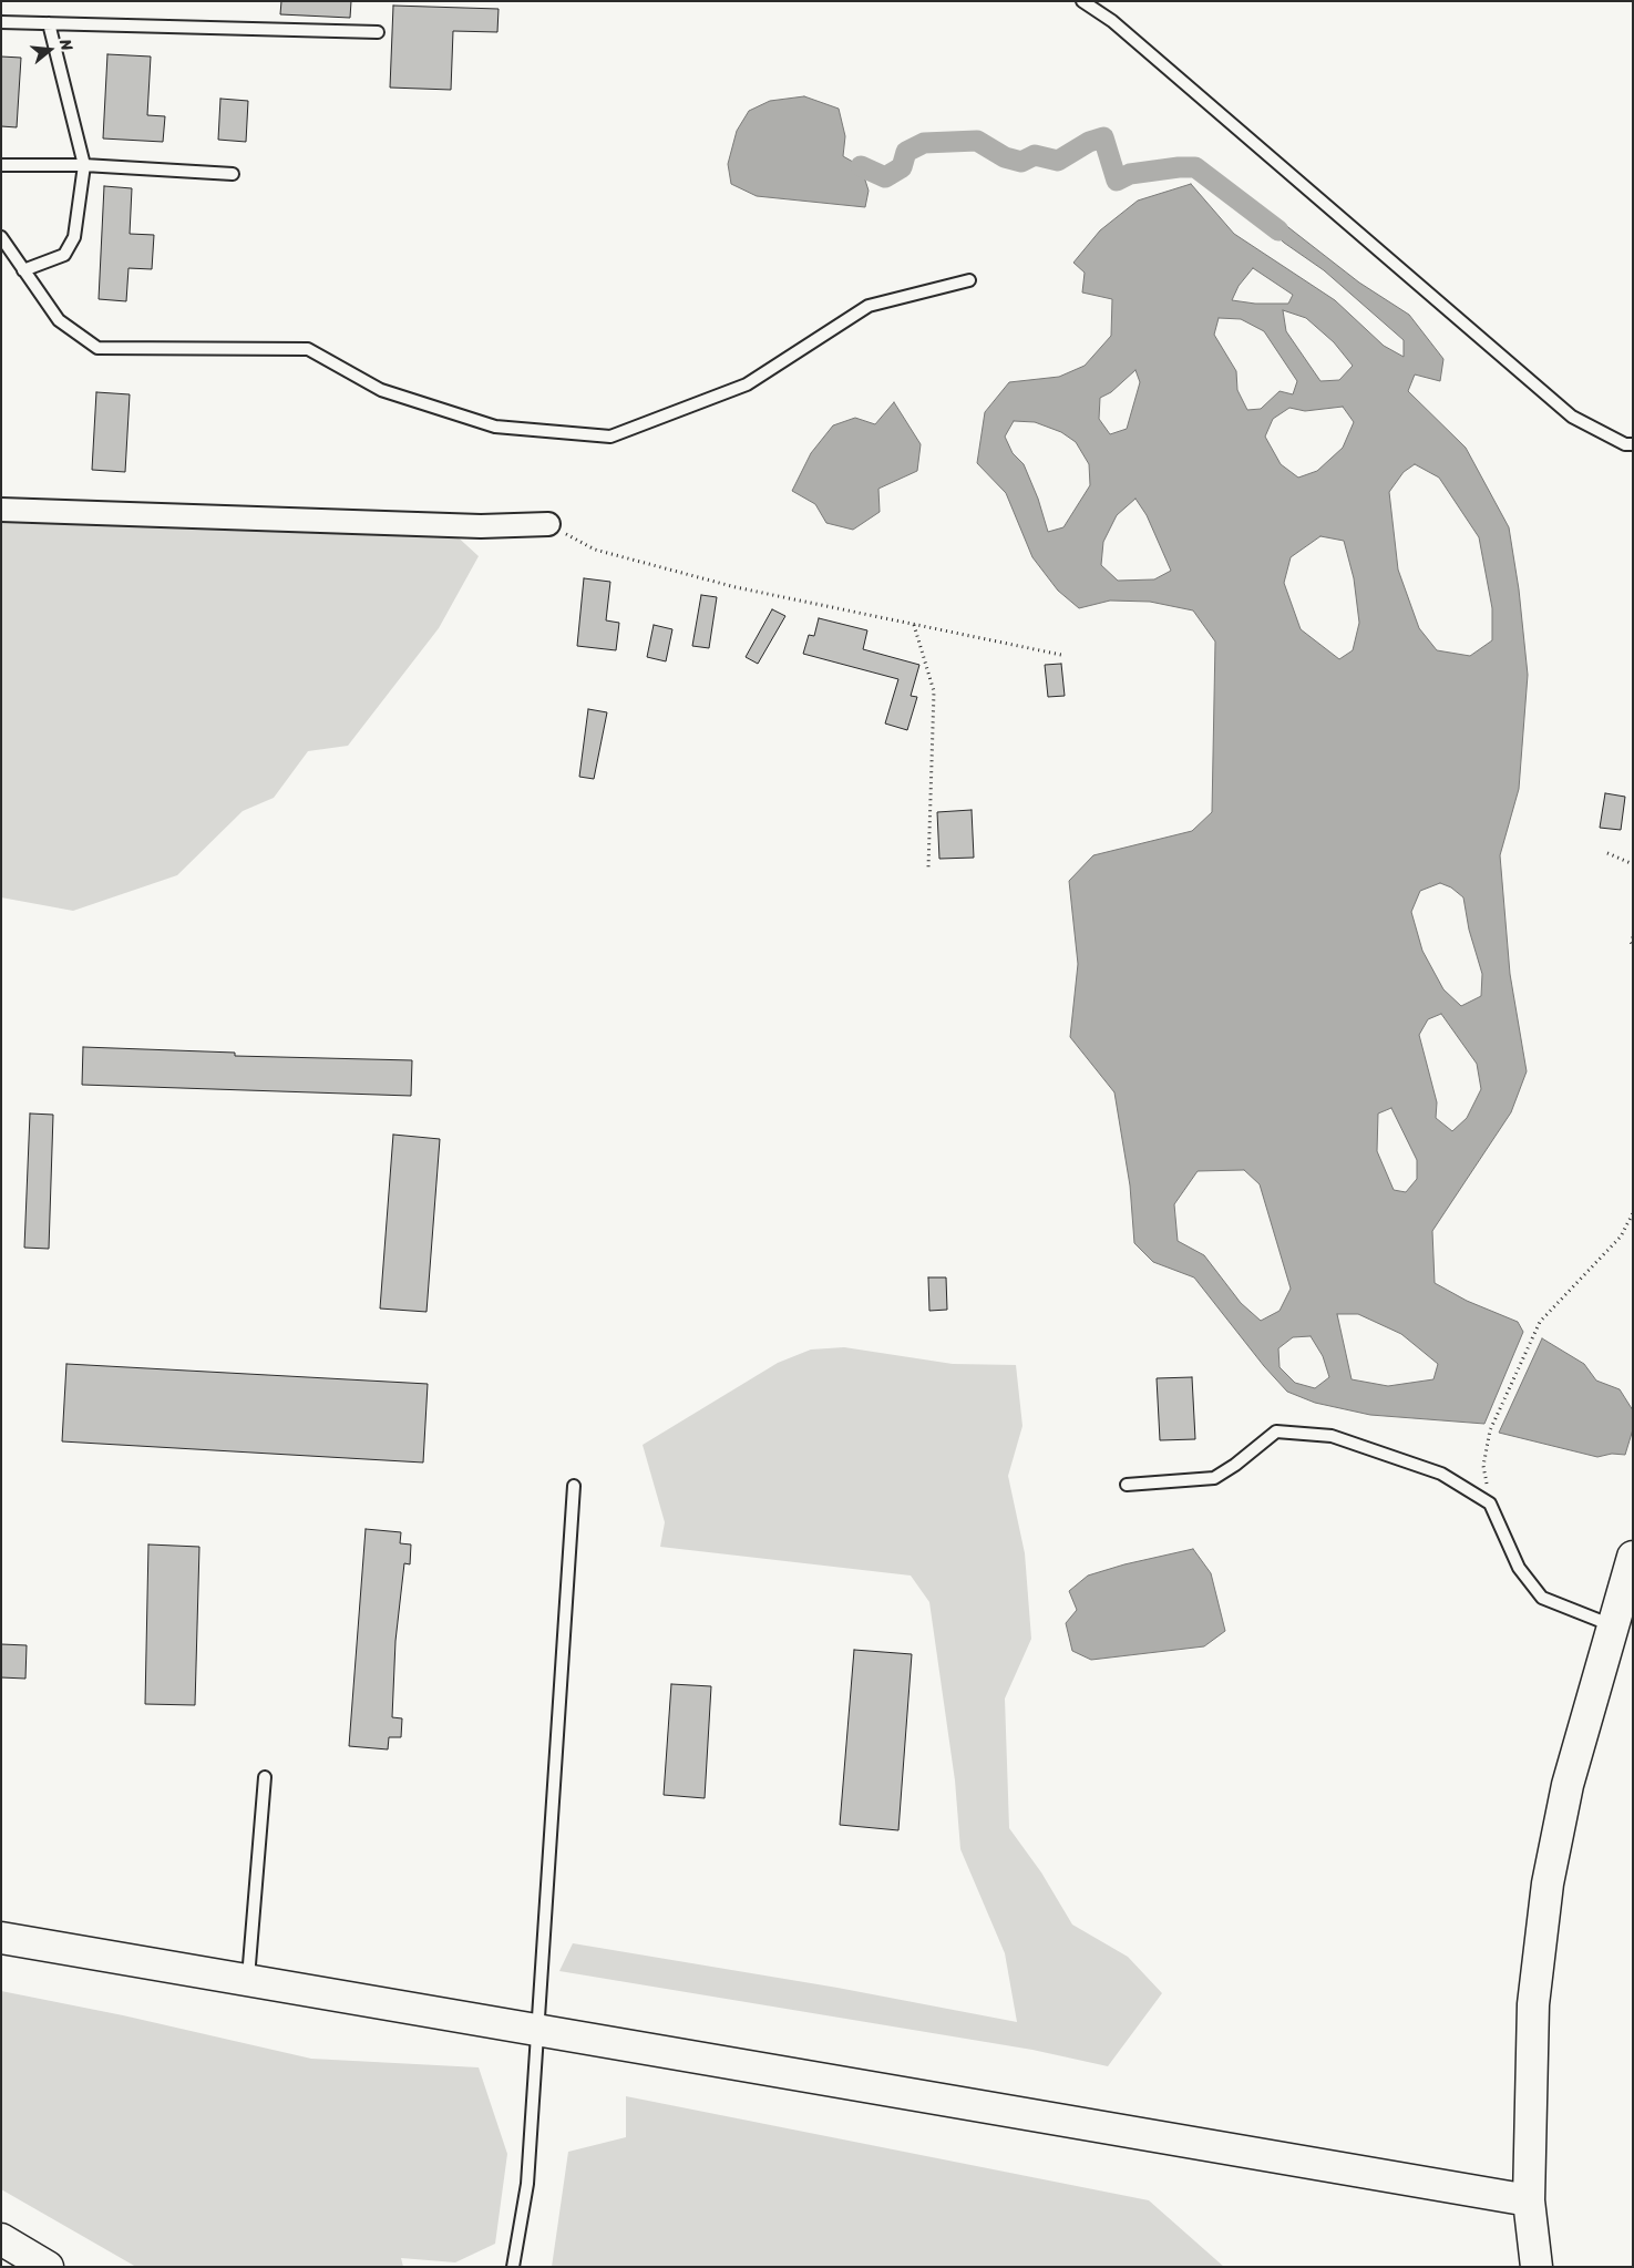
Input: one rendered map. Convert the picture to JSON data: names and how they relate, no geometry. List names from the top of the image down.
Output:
{
  "north": "right"
}
